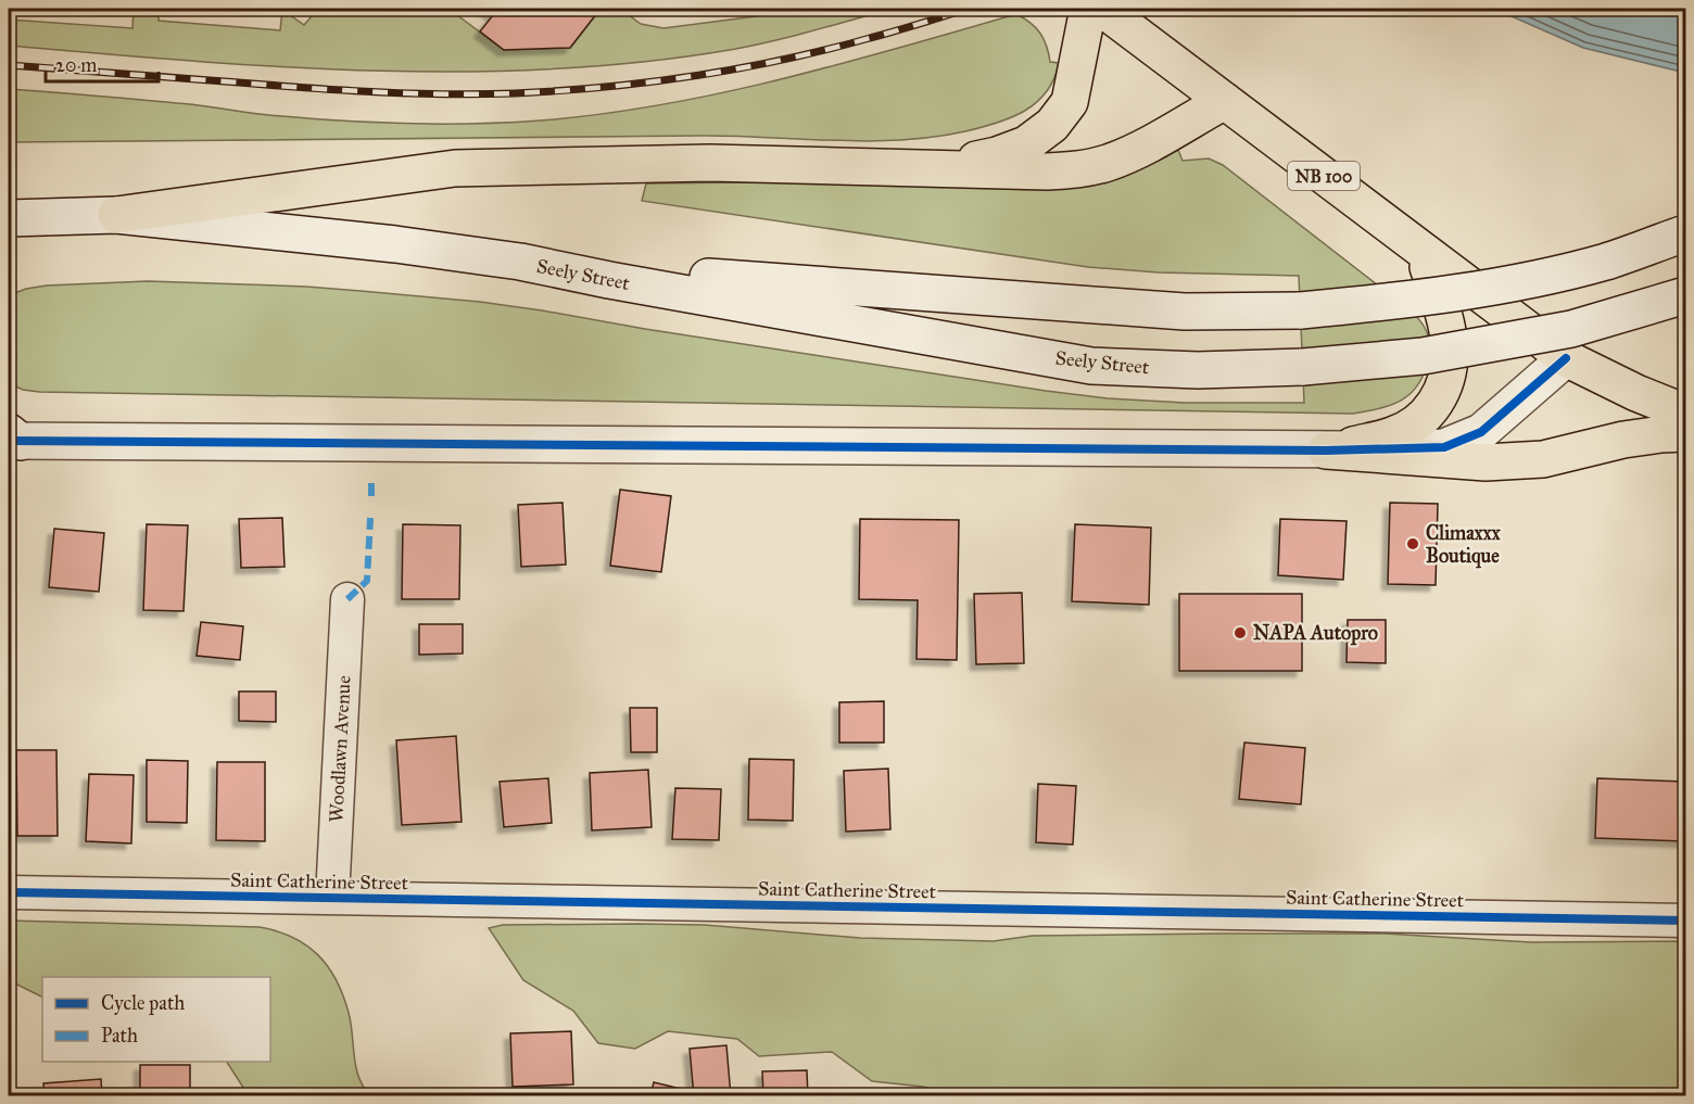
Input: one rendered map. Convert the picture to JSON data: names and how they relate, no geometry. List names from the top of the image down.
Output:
{
  "streets": {
    "main road": ["NB 100", "Seely Street"],
    "street": ["Woodlawn Avenue", "Saint Catherine Street"]
  },
  "crossings": [
    ["Woodlawn Avenue", "Saint Catherine Street"]
  ],
  "places": ["Climaxxx Boutique", "NAPA Autopro"],
  "legend": ["Cycle path", "Path"],
  "scale_bar": "20 m"
}
